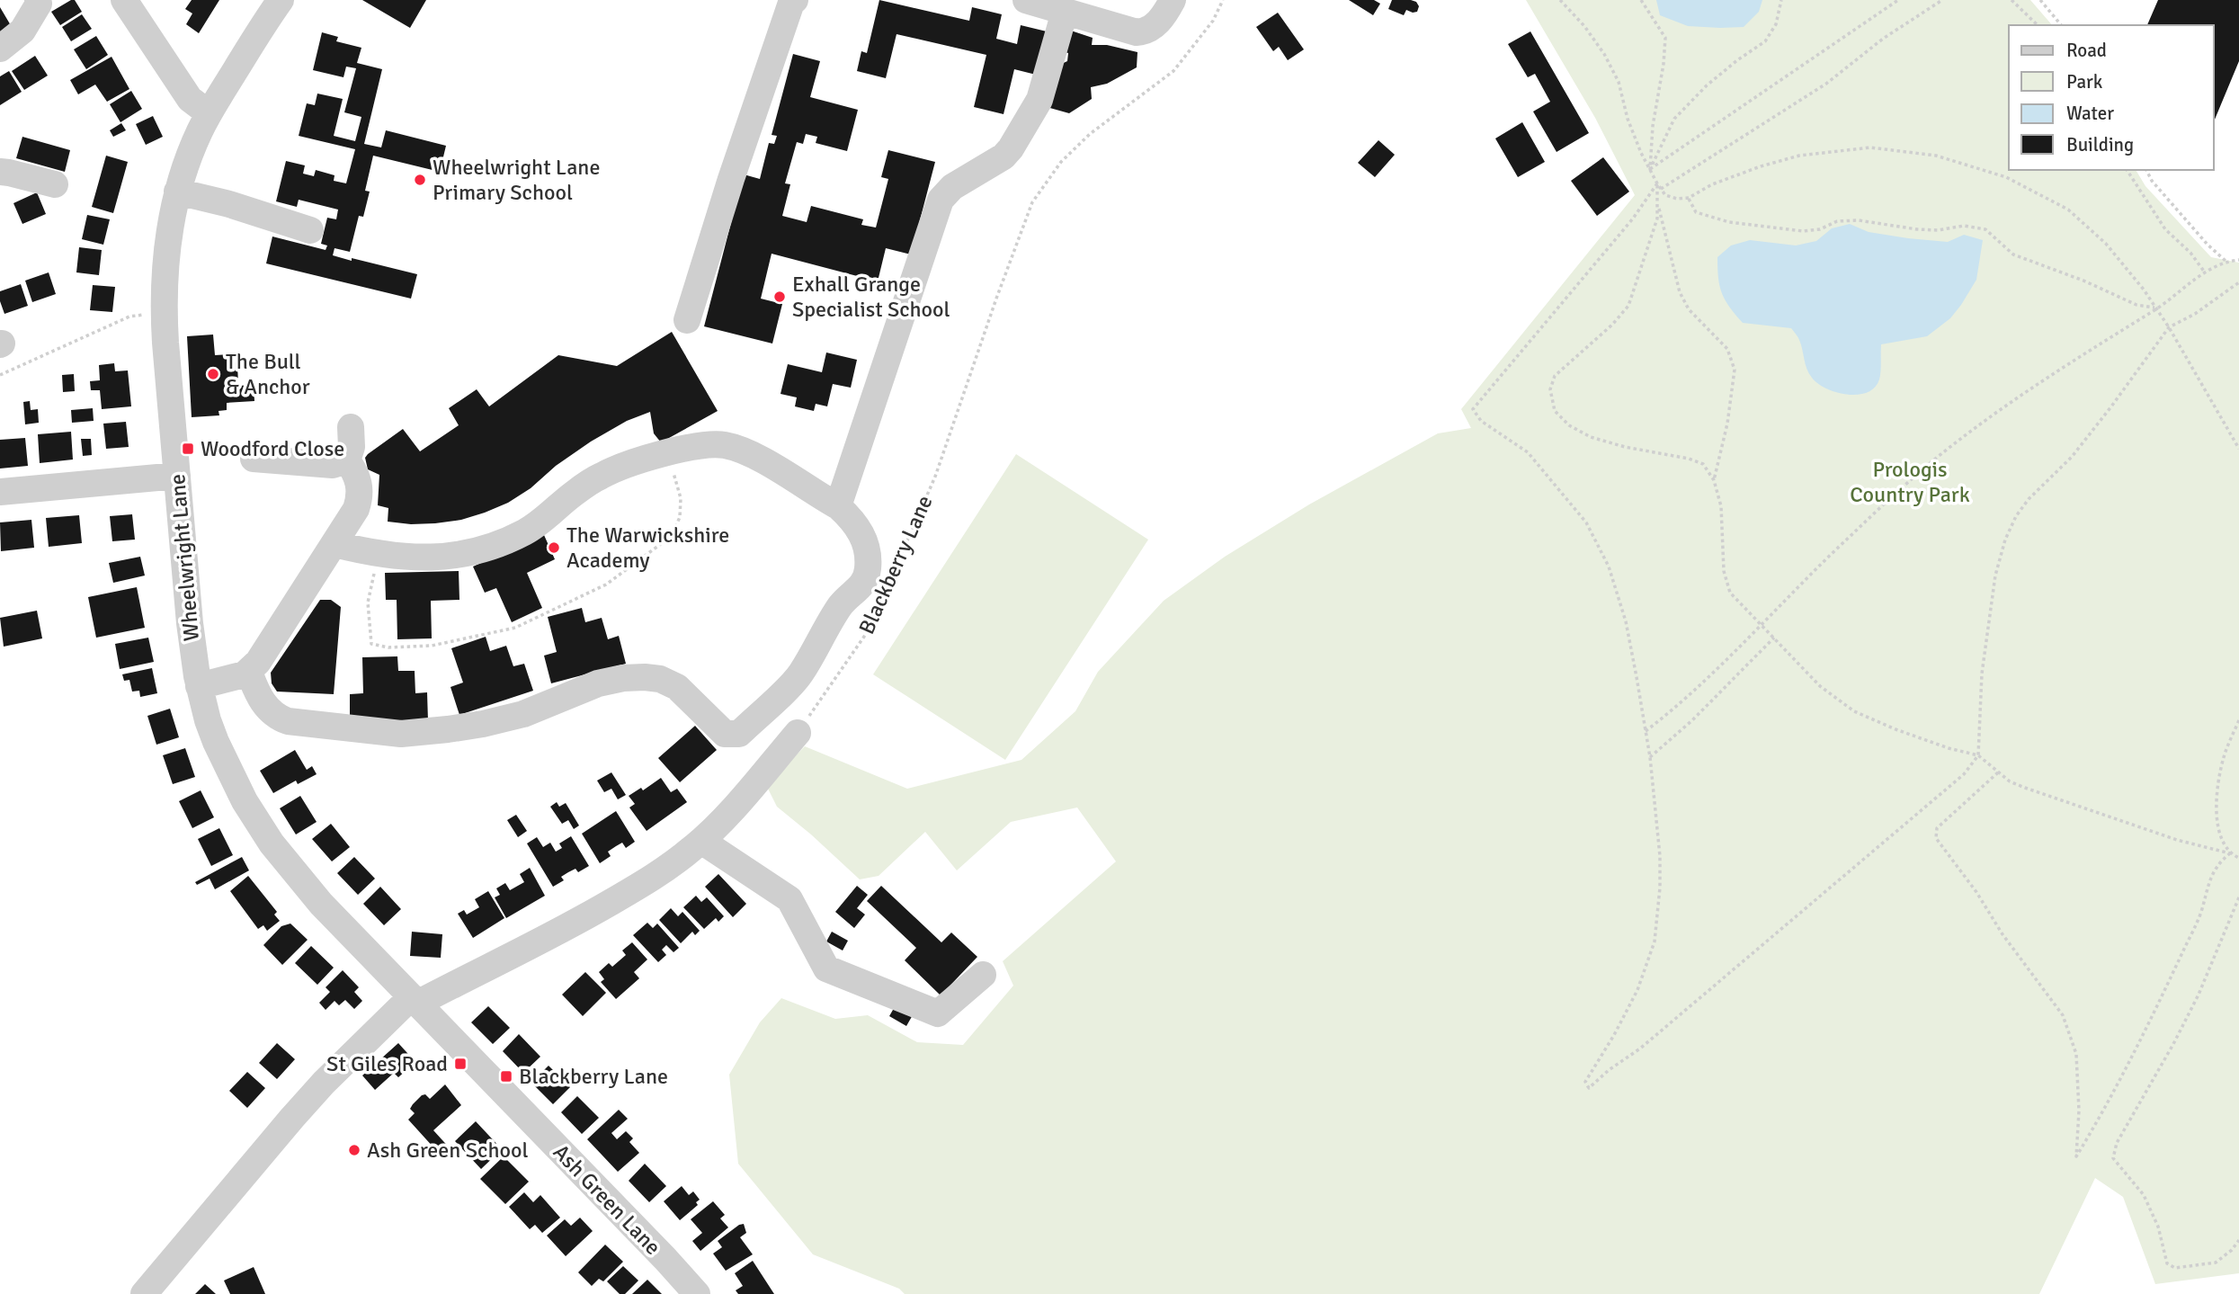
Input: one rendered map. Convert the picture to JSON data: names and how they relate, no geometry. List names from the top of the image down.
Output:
{
  "streets": {
    "street": ["Wheelwright Lane", "Ash Green Lane"],
    "path": ["Blackberry Lane"]
  },
  "crossings": [
    ["Wheelwright Lane", "Ash Green Lane"]
  ],
  "parks": ["Prologis Country Park"],
  "places": {
    "other": [
      "Wheelwright Lane Primary School",
      "Exhall Grange Specialist School",
      "The Bull & Anchor",
      "The Warwickshire Academy",
      "Ash Green School"
    ],
    "transit": ["Woodford Close", "St Giles Road", "Blackberry Lane"]
  },
  "legend": [
    "Road",
    "Park",
    "Water",
    "Building"
  ]
}
